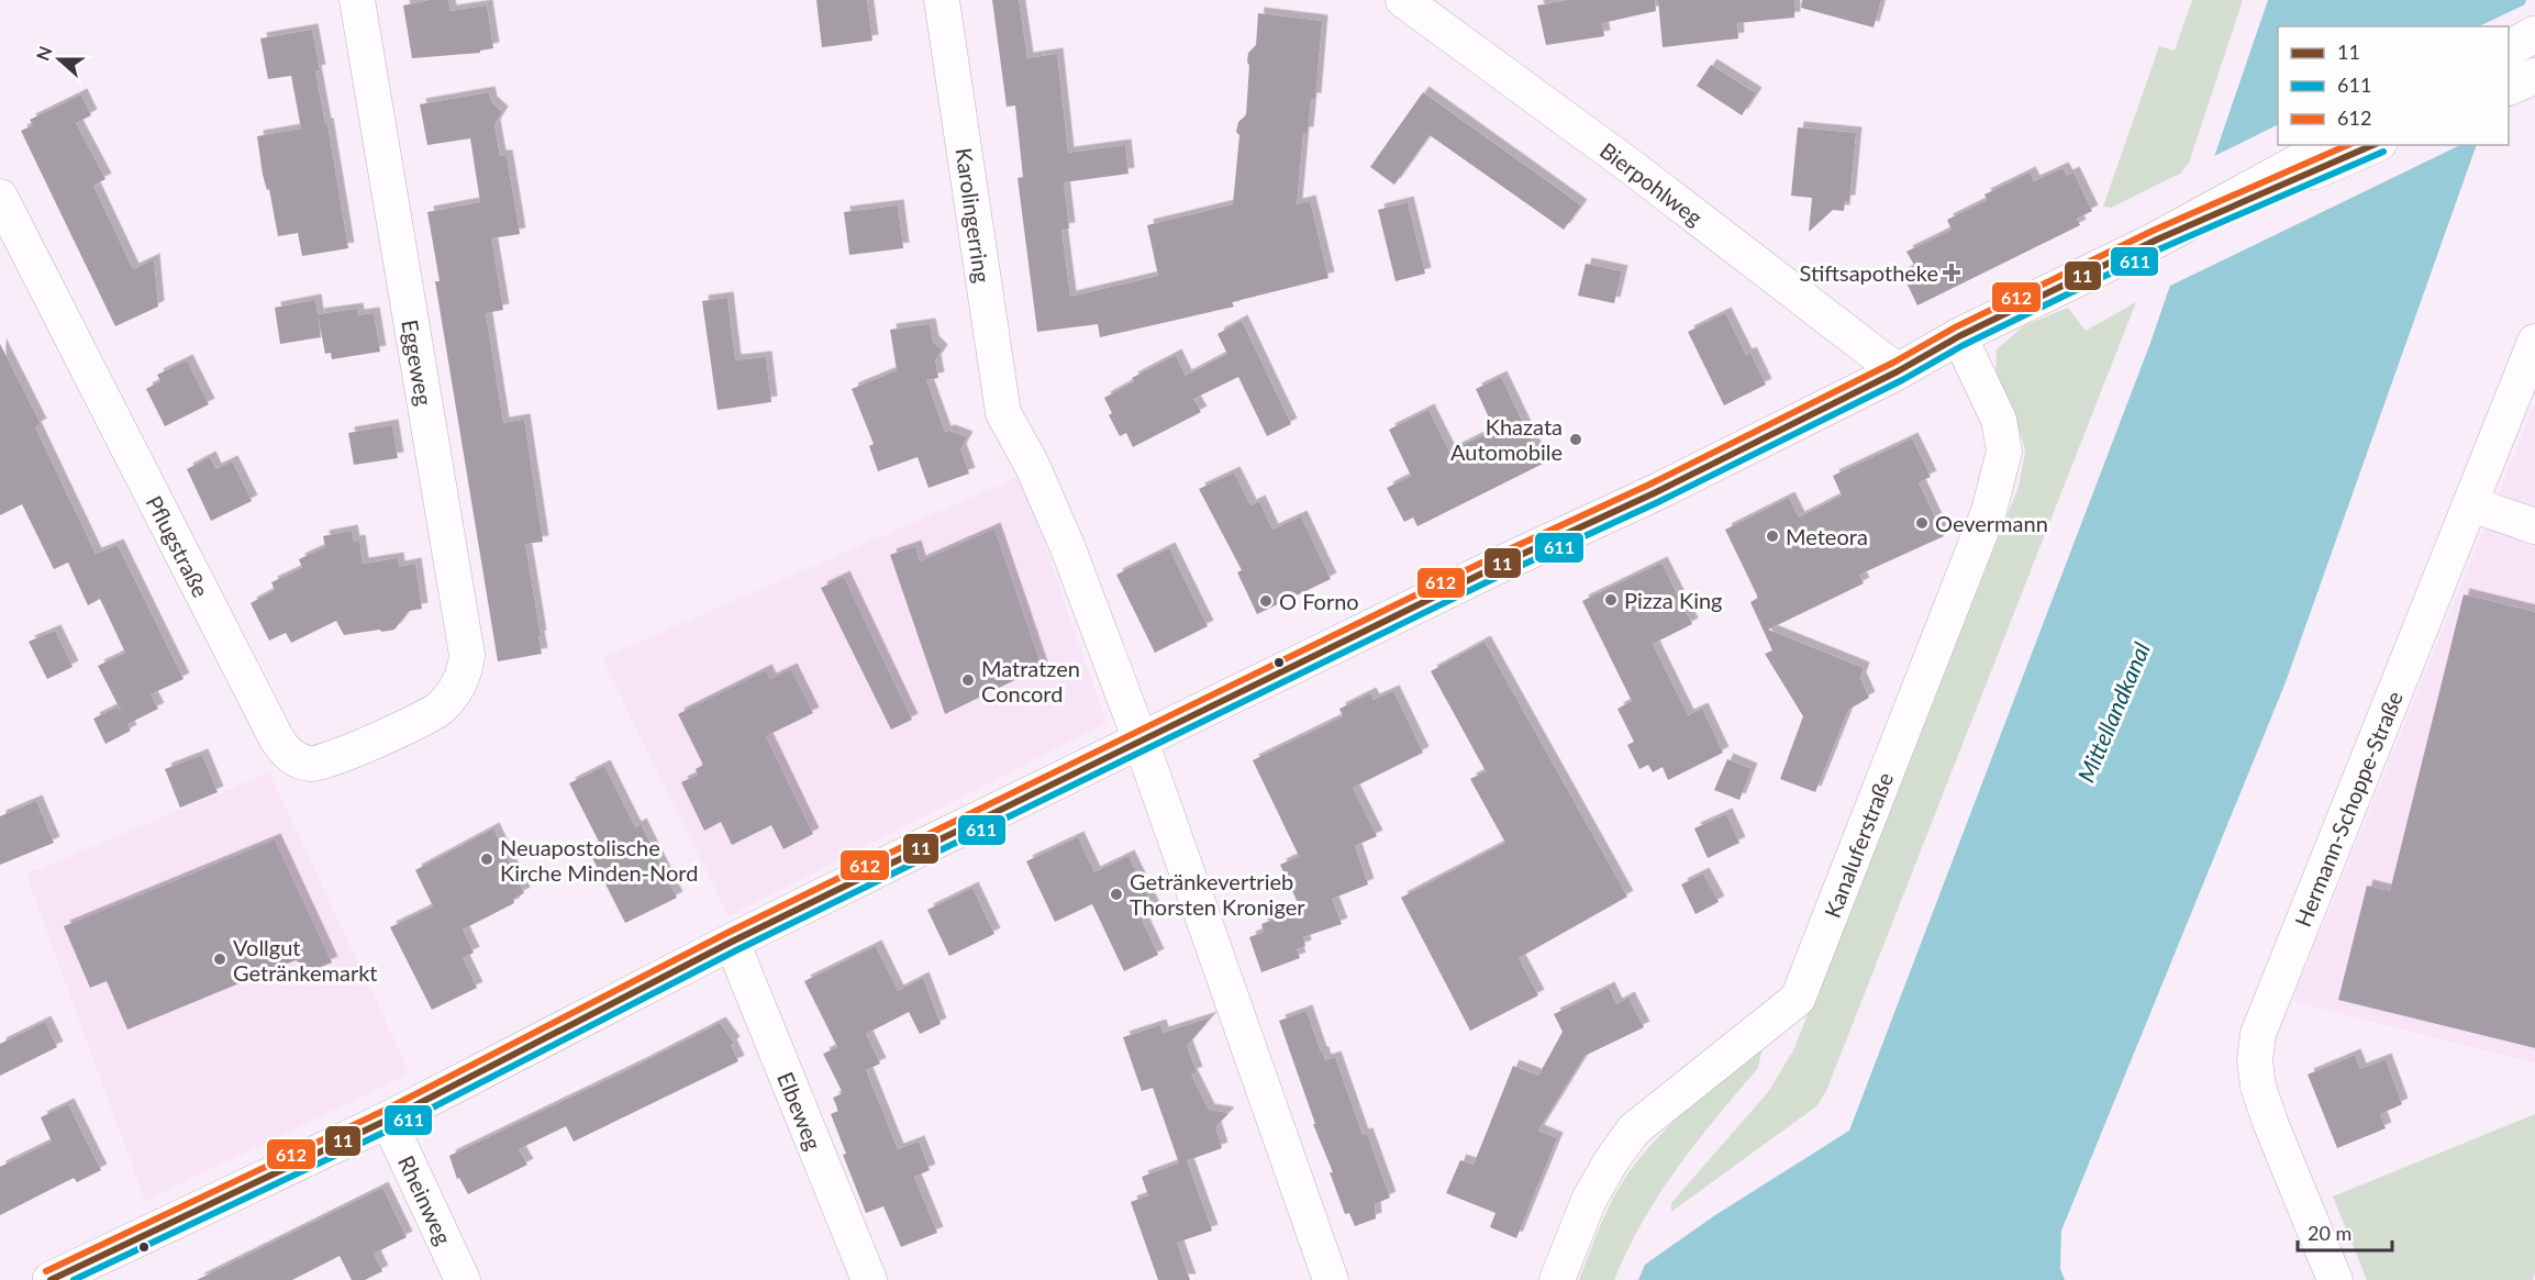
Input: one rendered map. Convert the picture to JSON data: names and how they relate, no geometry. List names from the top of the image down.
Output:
{
  "streets": {
    "street": [
      "Bierpohlweg",
      "Karolingerring",
      "Eggeweg",
      "Pflugstraße",
      "Hermann-Schoppe-Straße",
      "Kanaluferstraße",
      "Elbeweg",
      "Rheinweg"
    ]
  },
  "crossings": [
    ["Eggeweg", "Pflugstraße"]
  ],
  "water": ["Mittellandkanal"],
  "places": {
    "health": ["Stiftsapotheke"],
    "other": [
      "Khazata Automobile",
      "Oevermann",
      "Meteora",
      "Pizza King",
      "O Forno",
      "Matratzen Concord",
      "Neuapostolische Kirche Minden-Nord",
      "Getränkevertrieb Thorsten Kroniger",
      "Vollgut Getränkemarkt"
    ]
  },
  "lines": ["transit line 11", "transit line 612", "transit line 611"],
  "legend": ["11", "611", "612"],
  "scale_bar": "20 m",
  "north": "left"
}
